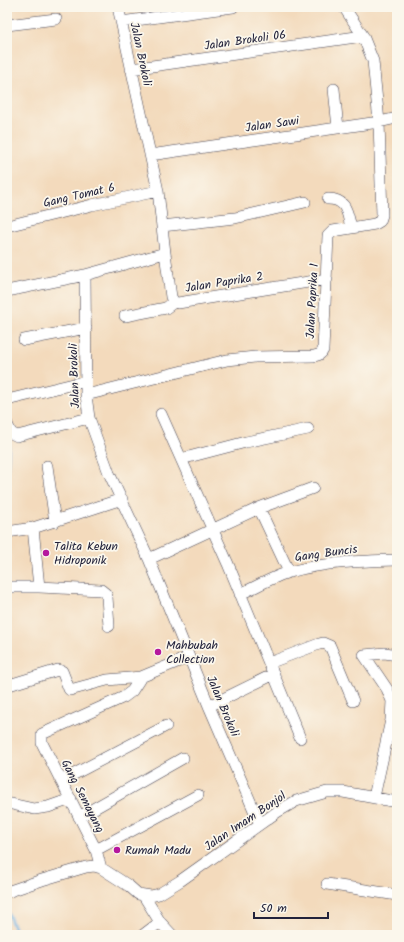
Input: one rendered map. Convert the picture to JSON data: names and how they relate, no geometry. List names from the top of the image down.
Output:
{
  "streets": {
    "street": [
      "Jalan Brokoli 06",
      "Jalan Brokoli",
      "Jalan Sawi",
      "Gang Tomat 6",
      "Jalan Paprika 2",
      "Jalan Paprika 1",
      "Gang Buncis",
      "Gang Semayang",
      "Jalan Imam Bonjol"
    ]
  },
  "crossings": [
    ["Jalan Brokoli 06", "Jalan Brokoli"],
    ["Jalan Brokoli 06", "Jalan Paprika 1"],
    ["Jalan Brokoli", "Jalan Sawi"],
    ["Jalan Brokoli", "Gang Tomat 6"],
    ["Jalan Brokoli", "Jalan Paprika 2"],
    ["Jalan Brokoli", "Jalan Paprika 1"],
    ["Jalan Brokoli", "Jalan Imam Bonjol"],
    ["Jalan Sawi", "Jalan Paprika 1"],
    ["Jalan Paprika 2", "Jalan Paprika 1"]
  ],
  "places": ["Talita Kebun Hidroponik", "Mahbubah Collection", "Rumah Madu"],
  "scale_bar": "50 m"
}
